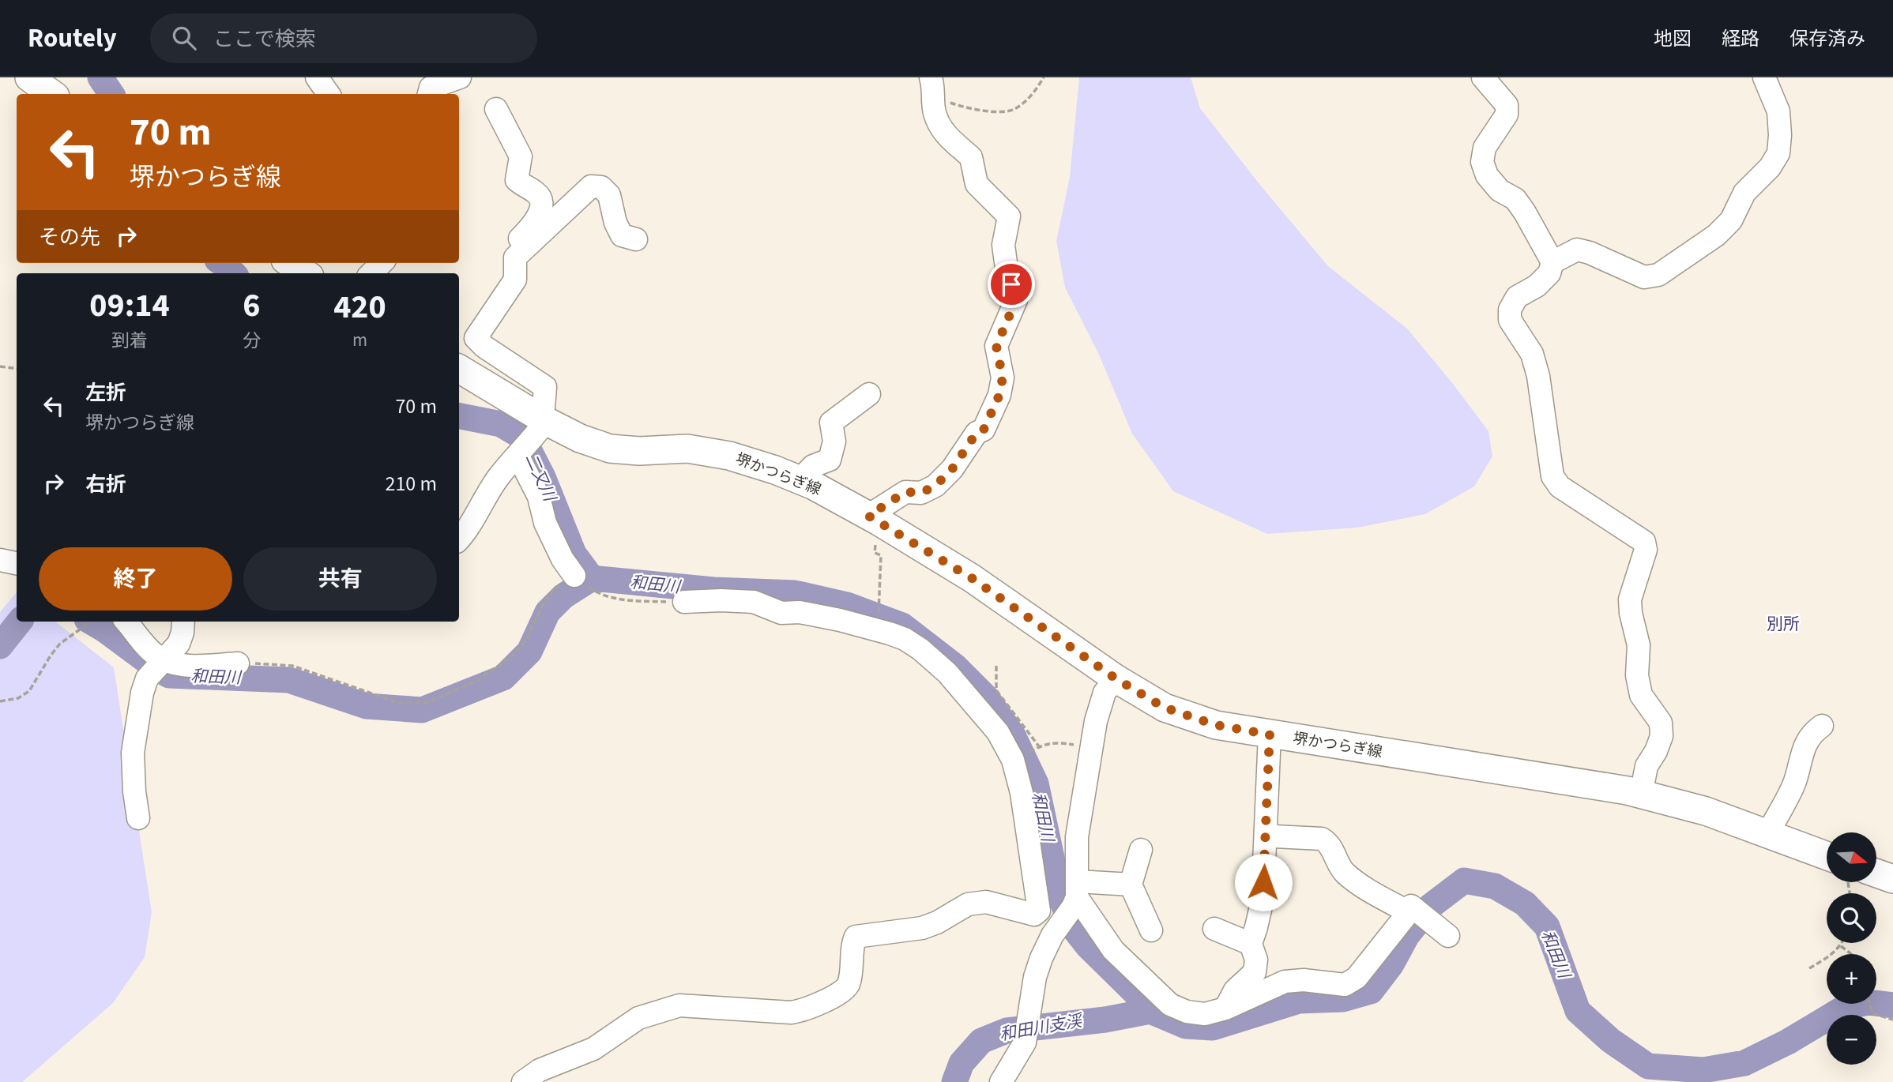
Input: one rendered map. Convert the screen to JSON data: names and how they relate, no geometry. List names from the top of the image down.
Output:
{
  "streets": {
    "main road": ["堺かつらぎ線"]
  },
  "districts": ["別所"],
  "water": ["二又川", "和田川", "和田川支渓"],
  "north": "right",
  "page": {
    "header": "Routely",
    "search": "ここで検索",
    "nav": ["地図", "経路", "保存済み"],
    "turn": ["70 m", "堺かつらぎ線"],
    "then": "その先",
    "eta": [
      "09:14",
      "到着",
      "6",
      "分",
      "420",
      "m"
    ],
    "list": [
      {
        "name": "左折",
        "note": "堺かつらぎ線",
        "value": "70 m"
      },
      {
        "name": "右折",
        "value": "210 m"
      }
    ],
    "buttons": ["終了", "共有"],
    "map_buttons": ["+", "−"]
  }
}
